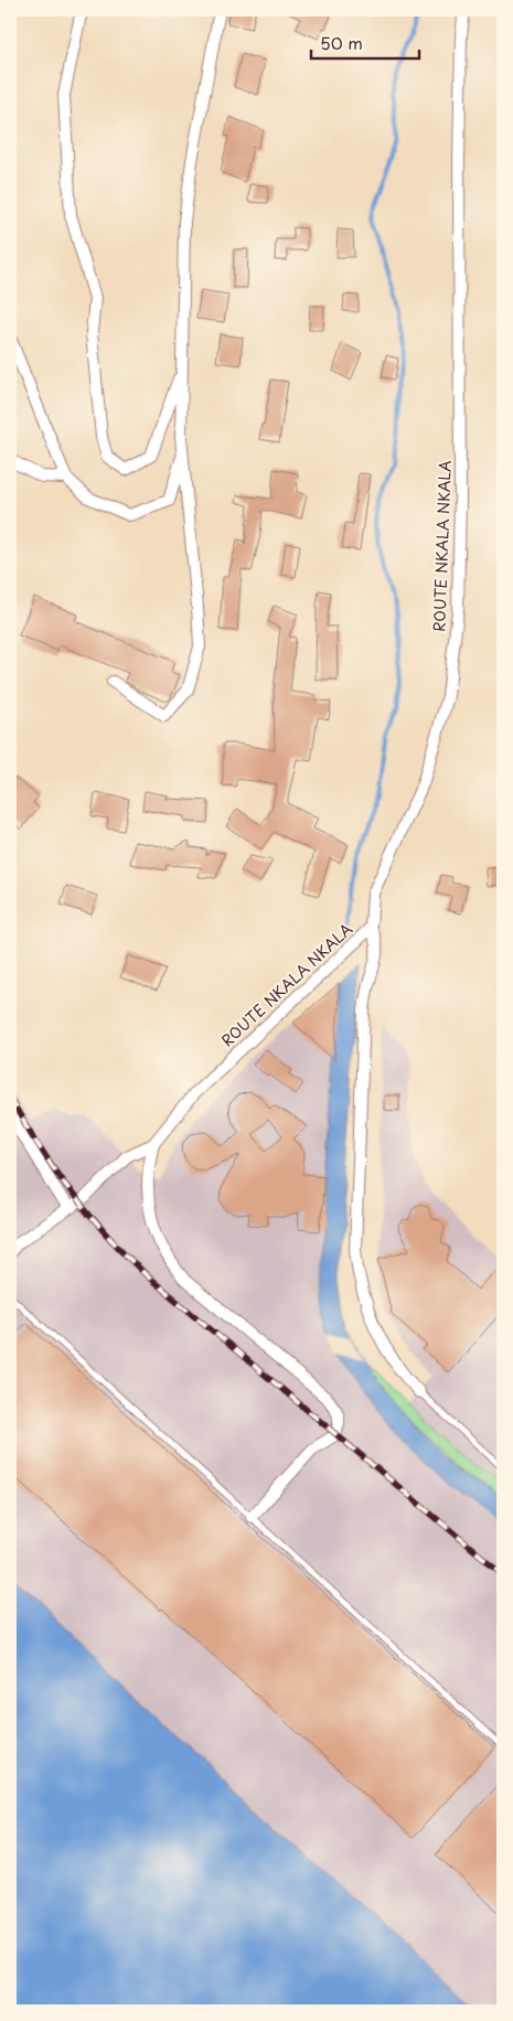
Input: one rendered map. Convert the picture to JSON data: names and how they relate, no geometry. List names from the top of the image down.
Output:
{
  "streets": {
    "street": ["ROUTE NKALA NKALA"]
  },
  "scale_bar": "50 m"
}
